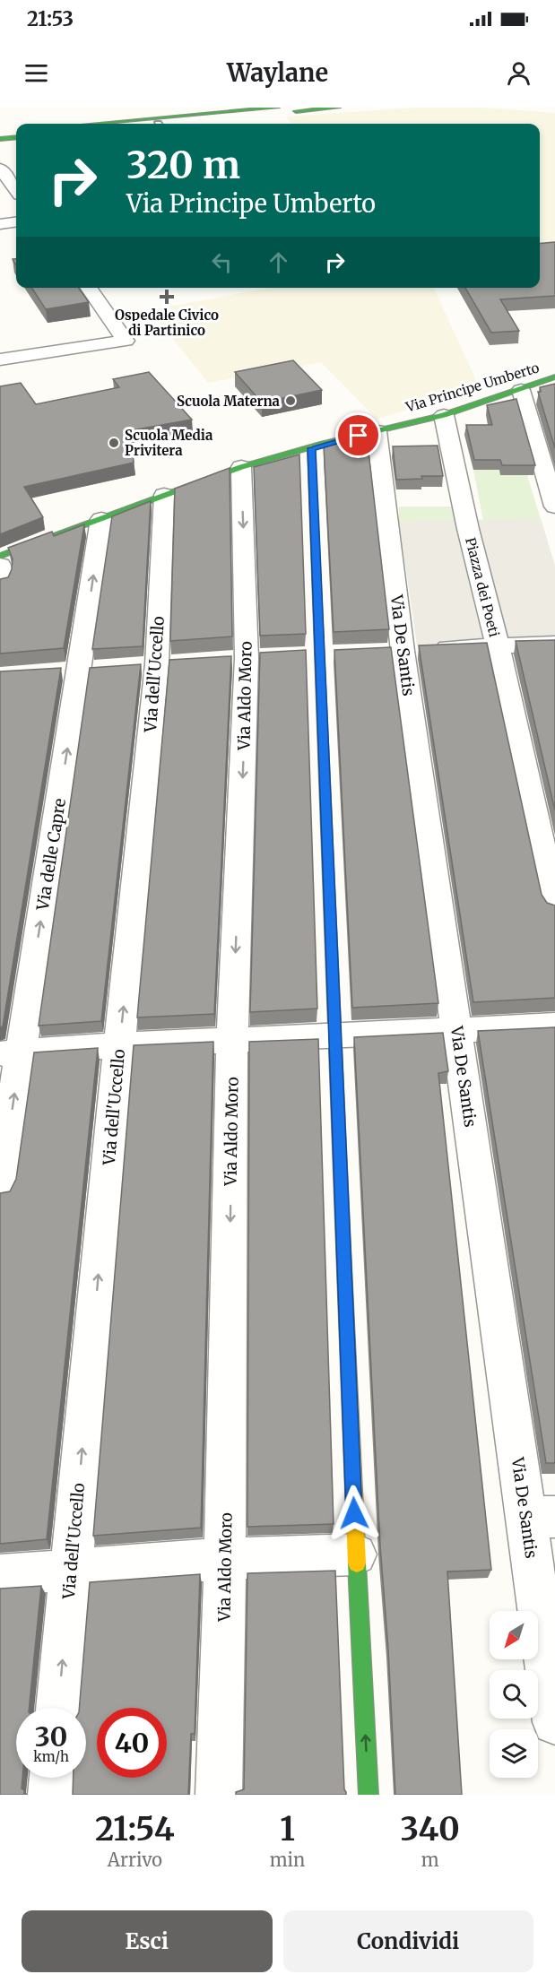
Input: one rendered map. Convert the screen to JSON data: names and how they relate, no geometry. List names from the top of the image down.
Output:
{
  "streets": {
    "street": [
      "Via Principe Umberto",
      "Piazza dei Poeti",
      "Via De Santis",
      "Via dell'Uccello",
      "Via Aldo Moro",
      "Via delle Capre"
    ]
  },
  "crossings": [
    ["Via Principe Umberto", "Piazza dei Poeti"],
    ["Via Principe Umberto", "Via De Santis"],
    ["Via Principe Umberto", "Via dell'Uccello"],
    ["Via Principe Umberto", "Via Aldo Moro"],
    ["Via Principe Umberto", "Via delle Capre"]
  ],
  "places": {
    "health": ["Ospedale Civico di Partinico"],
    "other": ["Scuola Materna", "Scuola Media Privitera"]
  },
  "north": "bottom left",
  "page": {
    "status": "21:53",
    "header": "Waylane",
    "turn": ["320 m", "Via Principe Umberto"],
    "speed": "30 km/h",
    "limit": "40",
    "eta": [
      "21:54",
      "Arrivo",
      "1",
      "min",
      "340",
      "m"
    ],
    "buttons": ["Esci", "Condividi"]
  }
}
